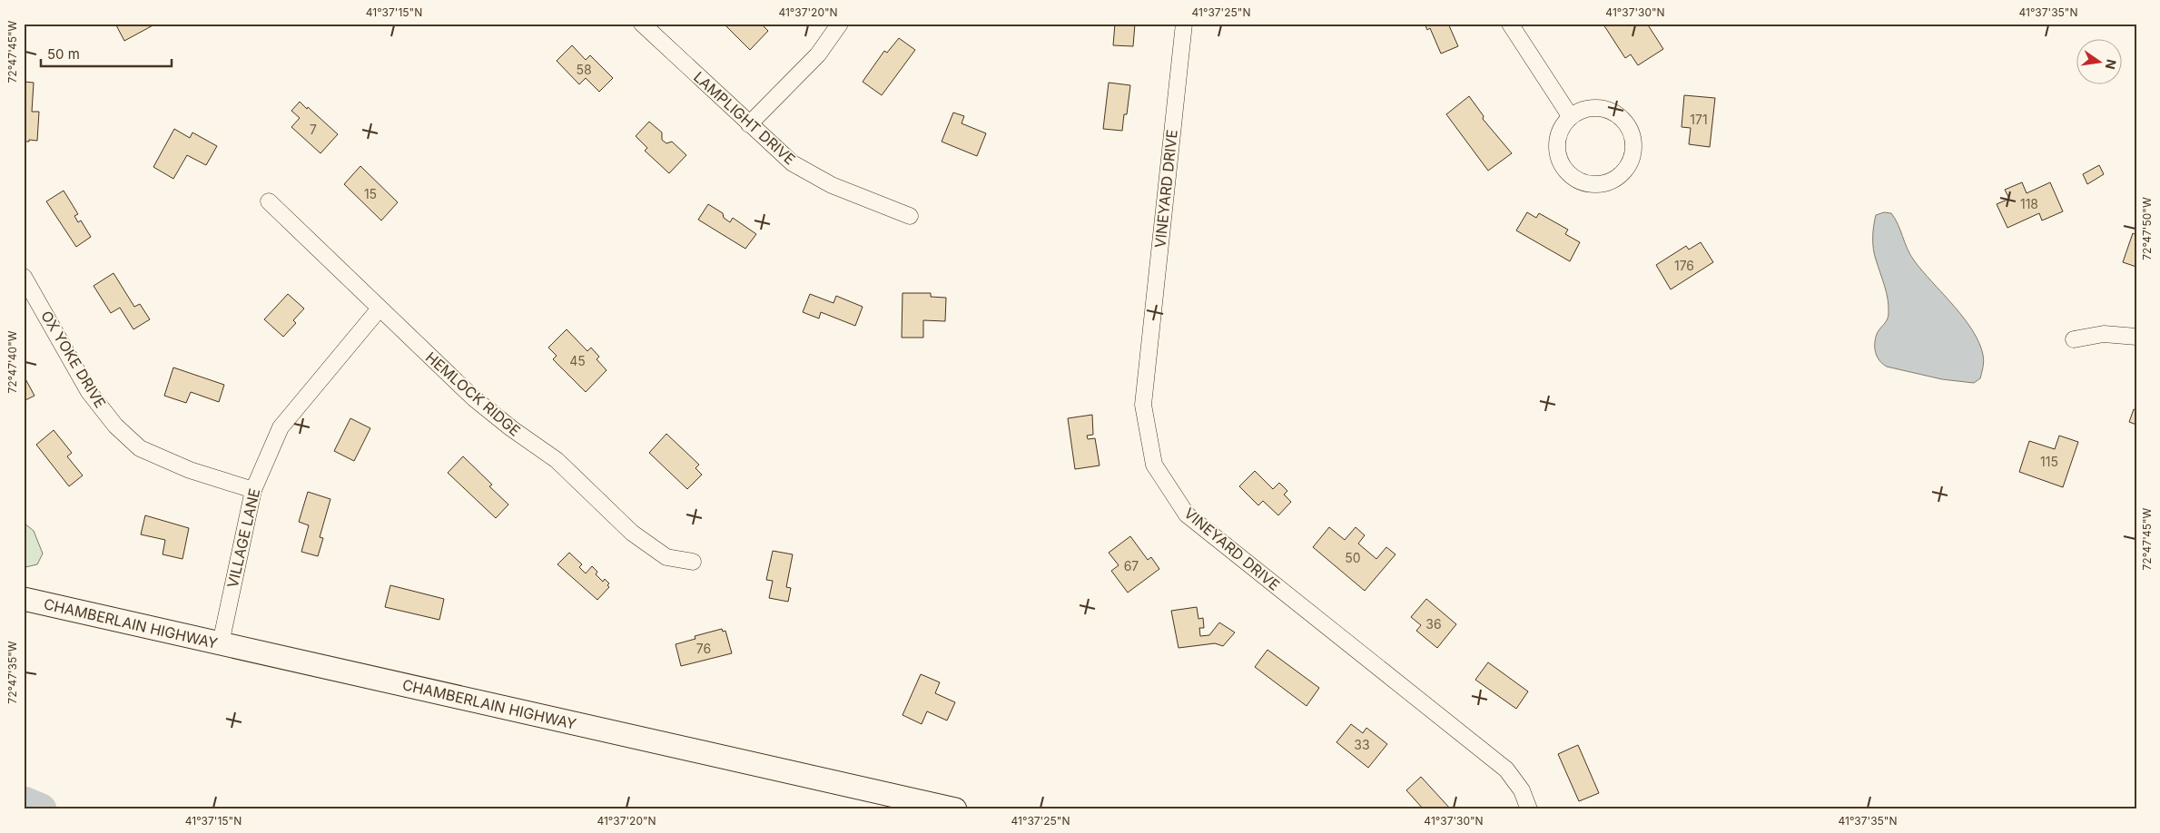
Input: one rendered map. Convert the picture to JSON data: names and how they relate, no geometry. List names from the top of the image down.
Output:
{
  "streets": {
    "main road": ["CHAMBERLAIN HIGHWAY"],
    "street": [
      "LAMPLIGHT DRIVE",
      "VINEYARD DRIVE",
      "OX YOKE DRIVE",
      "HEMLOCK RIDGE",
      "VILLAGE LANE"
    ]
  },
  "crossings": [
    ["OX YOKE DRIVE", "VILLAGE LANE"],
    ["HEMLOCK RIDGE", "VILLAGE LANE"],
    ["VILLAGE LANE", "CHAMBERLAIN HIGHWAY"]
  ],
  "house_numbers": [
    "58",
    "171",
    "7",
    "15",
    "118",
    "176",
    "45",
    "115",
    "50",
    "67",
    "36",
    "76",
    "33"
  ],
  "scale_bar": "50 m",
  "north": "right",
  "coordinates": [
    "41°37'15\"N",
    "41°37'20\"N",
    "41°37'25\"N",
    "41°37'30\"N",
    "41°37'35\"N",
    "72°47'45\"W",
    "72°47'50\"W",
    "72°47'40\"W",
    "72°47'35\"W"
  ]
}
